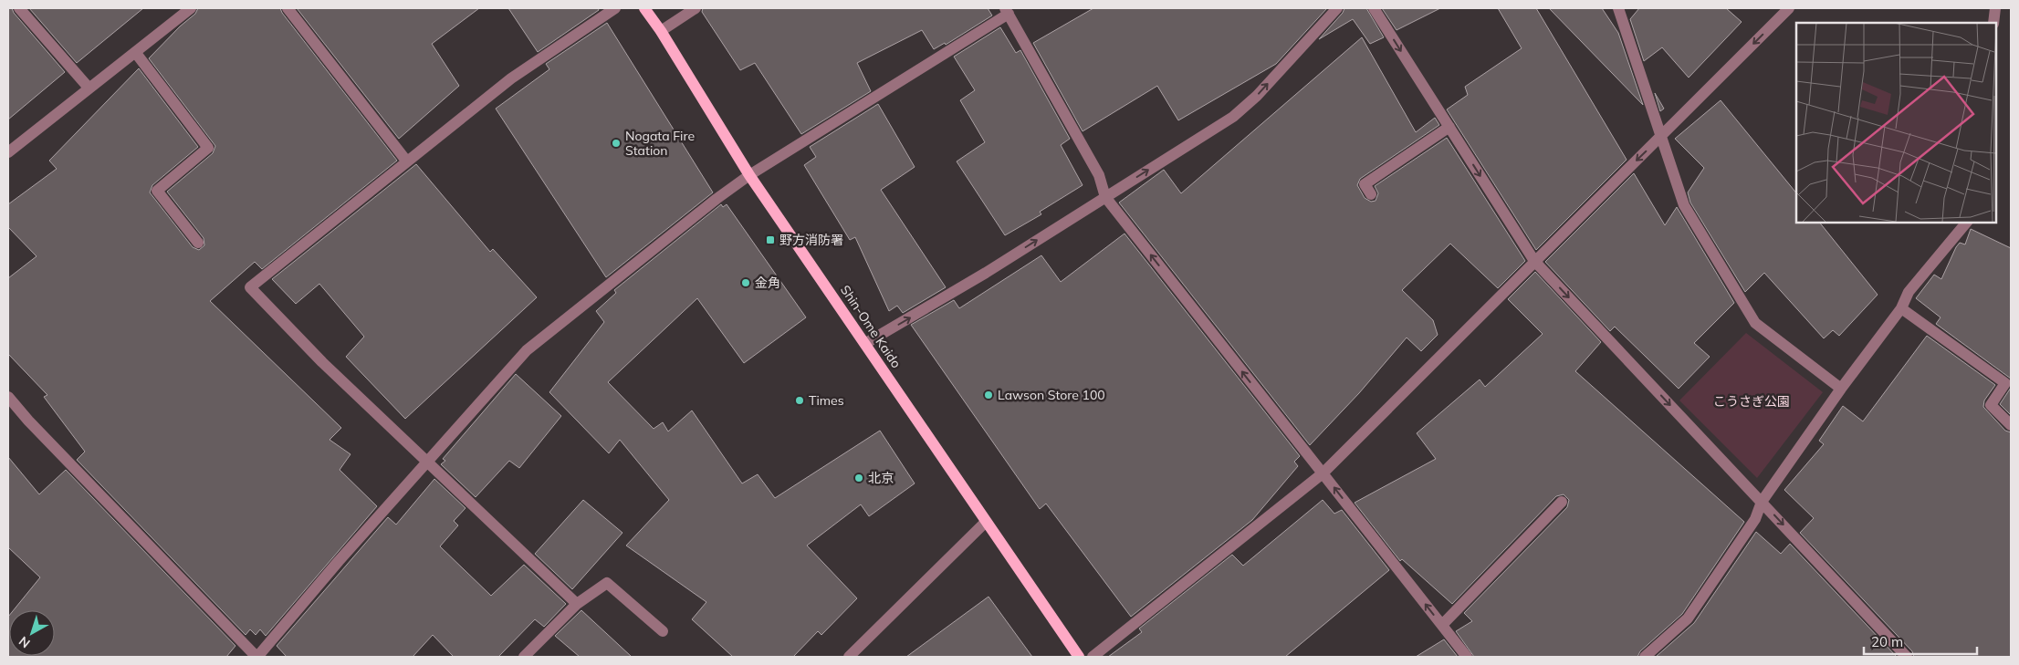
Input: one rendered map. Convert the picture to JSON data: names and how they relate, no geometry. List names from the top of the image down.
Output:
{
  "streets": {
    "main road": ["Shin-Ome Kaido"]
  },
  "parks": ["こうさぎ公園"],
  "places": {
    "other": [
      "Nogata Fire Station",
      "金角",
      "Lawson Store 100",
      "Times",
      "北京"
    ],
    "transit": ["野方消防署"]
  },
  "scale_bar": "20 m",
  "north": "bottom left"
}
